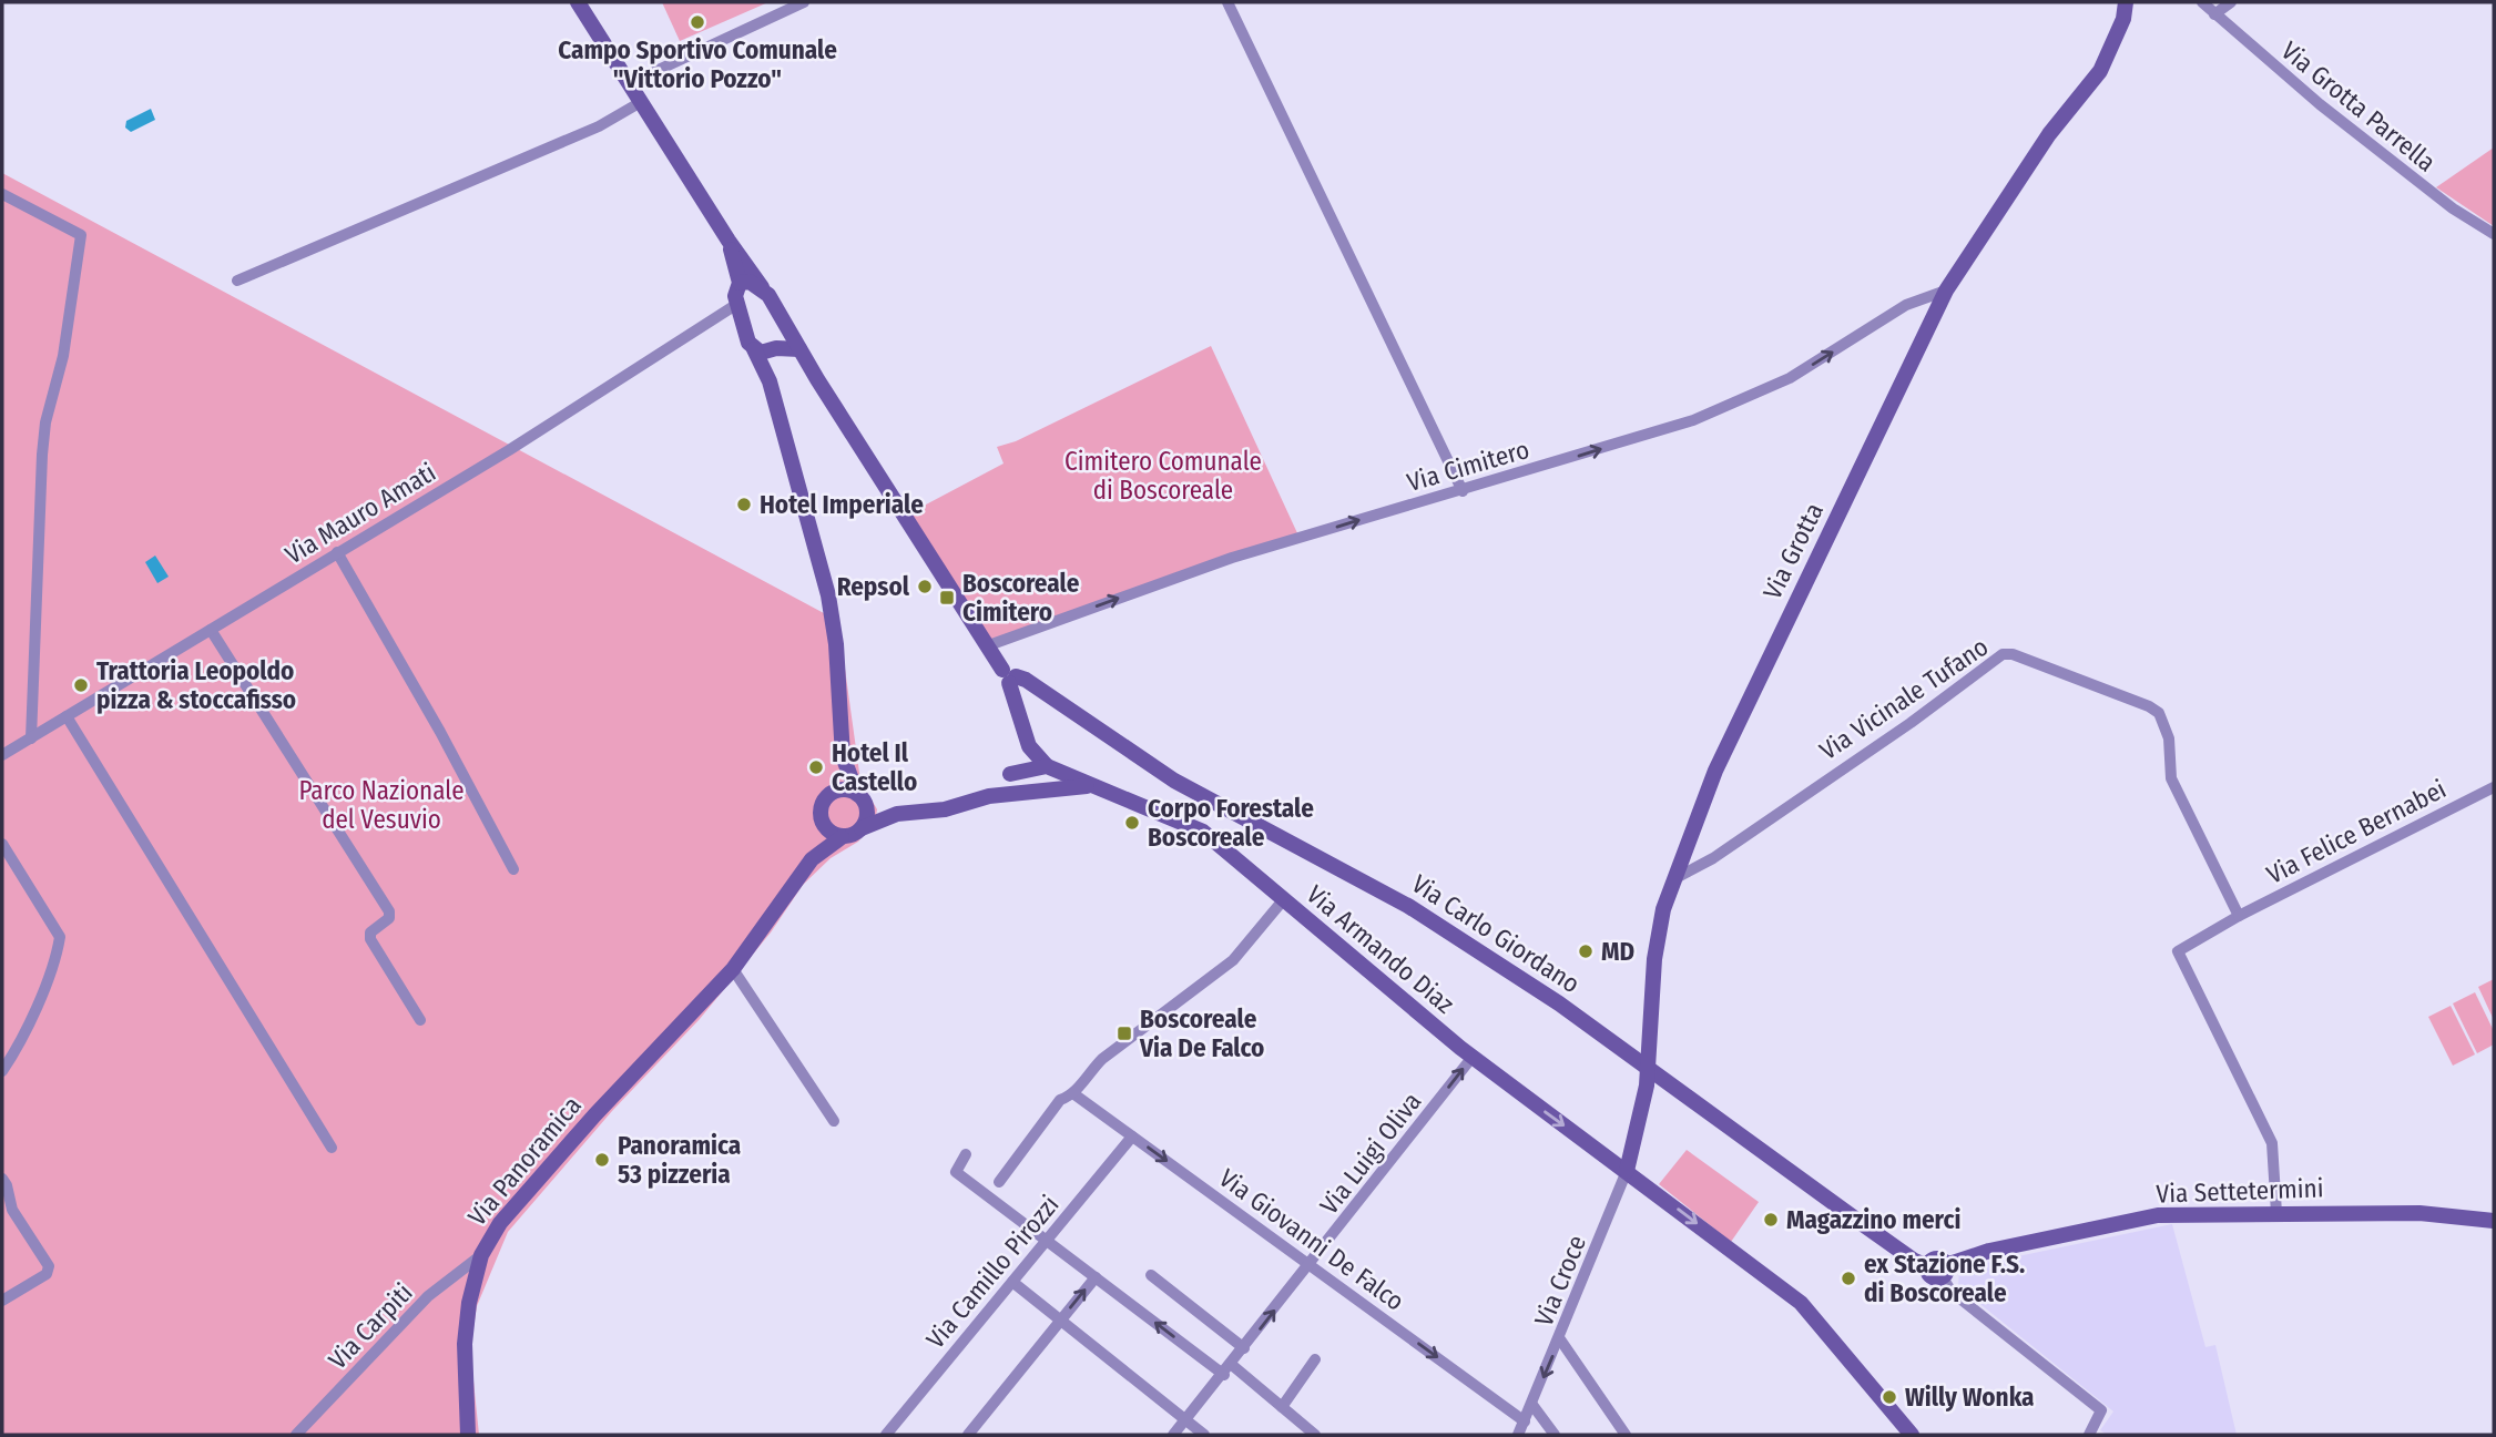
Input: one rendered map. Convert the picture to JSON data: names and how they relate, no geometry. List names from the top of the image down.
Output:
{
  "streets": {
    "street": [
      "Via Grotta Parrella",
      "Via Cimitero",
      "Via Mauro Amati",
      "Via Grotta",
      "Via Vicinale Tufano",
      "Via Felice Bernabei",
      "Via Carlo Giordano",
      "Via Armando Diaz",
      "Via Luigi Oliva",
      "Via Panoramica",
      "Via Settetermini",
      "Via Giovanni De Falco",
      "Via Camillo Pirozzi",
      "Via Croce",
      "Via Carpiti"
    ]
  },
  "crossings": [
    ["Via Cimitero", "Via Grotta"],
    ["Via Mauro Amati", "Via Panoramica"],
    ["Via Grotta", "Via Vicinale Tufano"],
    ["Via Grotta", "Via Carlo Giordano"],
    ["Via Grotta", "Via Armando Diaz"],
    ["Via Grotta", "Via Croce"],
    ["Via Vicinale Tufano", "Via Felice Bernabei"],
    ["Via Carlo Giordano", "Via Settetermini"],
    ["Via Armando Diaz", "Via Luigi Oliva"],
    ["Via Armando Diaz", "Via Panoramica"],
    ["Via Armando Diaz", "Via Croce"],
    ["Via Luigi Oliva", "Via Giovanni De Falco"],
    ["Via Panoramica", "Via Carpiti"],
    ["Via Giovanni De Falco", "Via Camillo Pirozzi"],
    ["Via Giovanni De Falco", "Via Croce"]
  ],
  "one_way": [
    "Via Cimitero",
    "Via Armando Diaz",
    "Via Luigi Oliva",
    "Via Giovanni De Falco"
  ],
  "parks": ["Cimitero Comunale di Boscoreale", "Parco Nazionale del Vesuvio"],
  "places": {
    "other": [
      "Campo Sportivo Comunale \"Vittorio Pozzo\"",
      "Hotel Imperiale",
      "Repsol",
      "Trattoria Leopoldo pizza & stoccafisso",
      "Hotel Il Castello",
      "Corpo Forestale Boscoreale",
      "MD",
      "Panoramica 53 pizzeria",
      "Magazzino merci",
      "ex Stazione F.S. di Boscoreale",
      "Willy Wonka"
    ],
    "transit": ["Boscoreale Cimitero", "Boscoreale Via De Falco"]
  }
}
